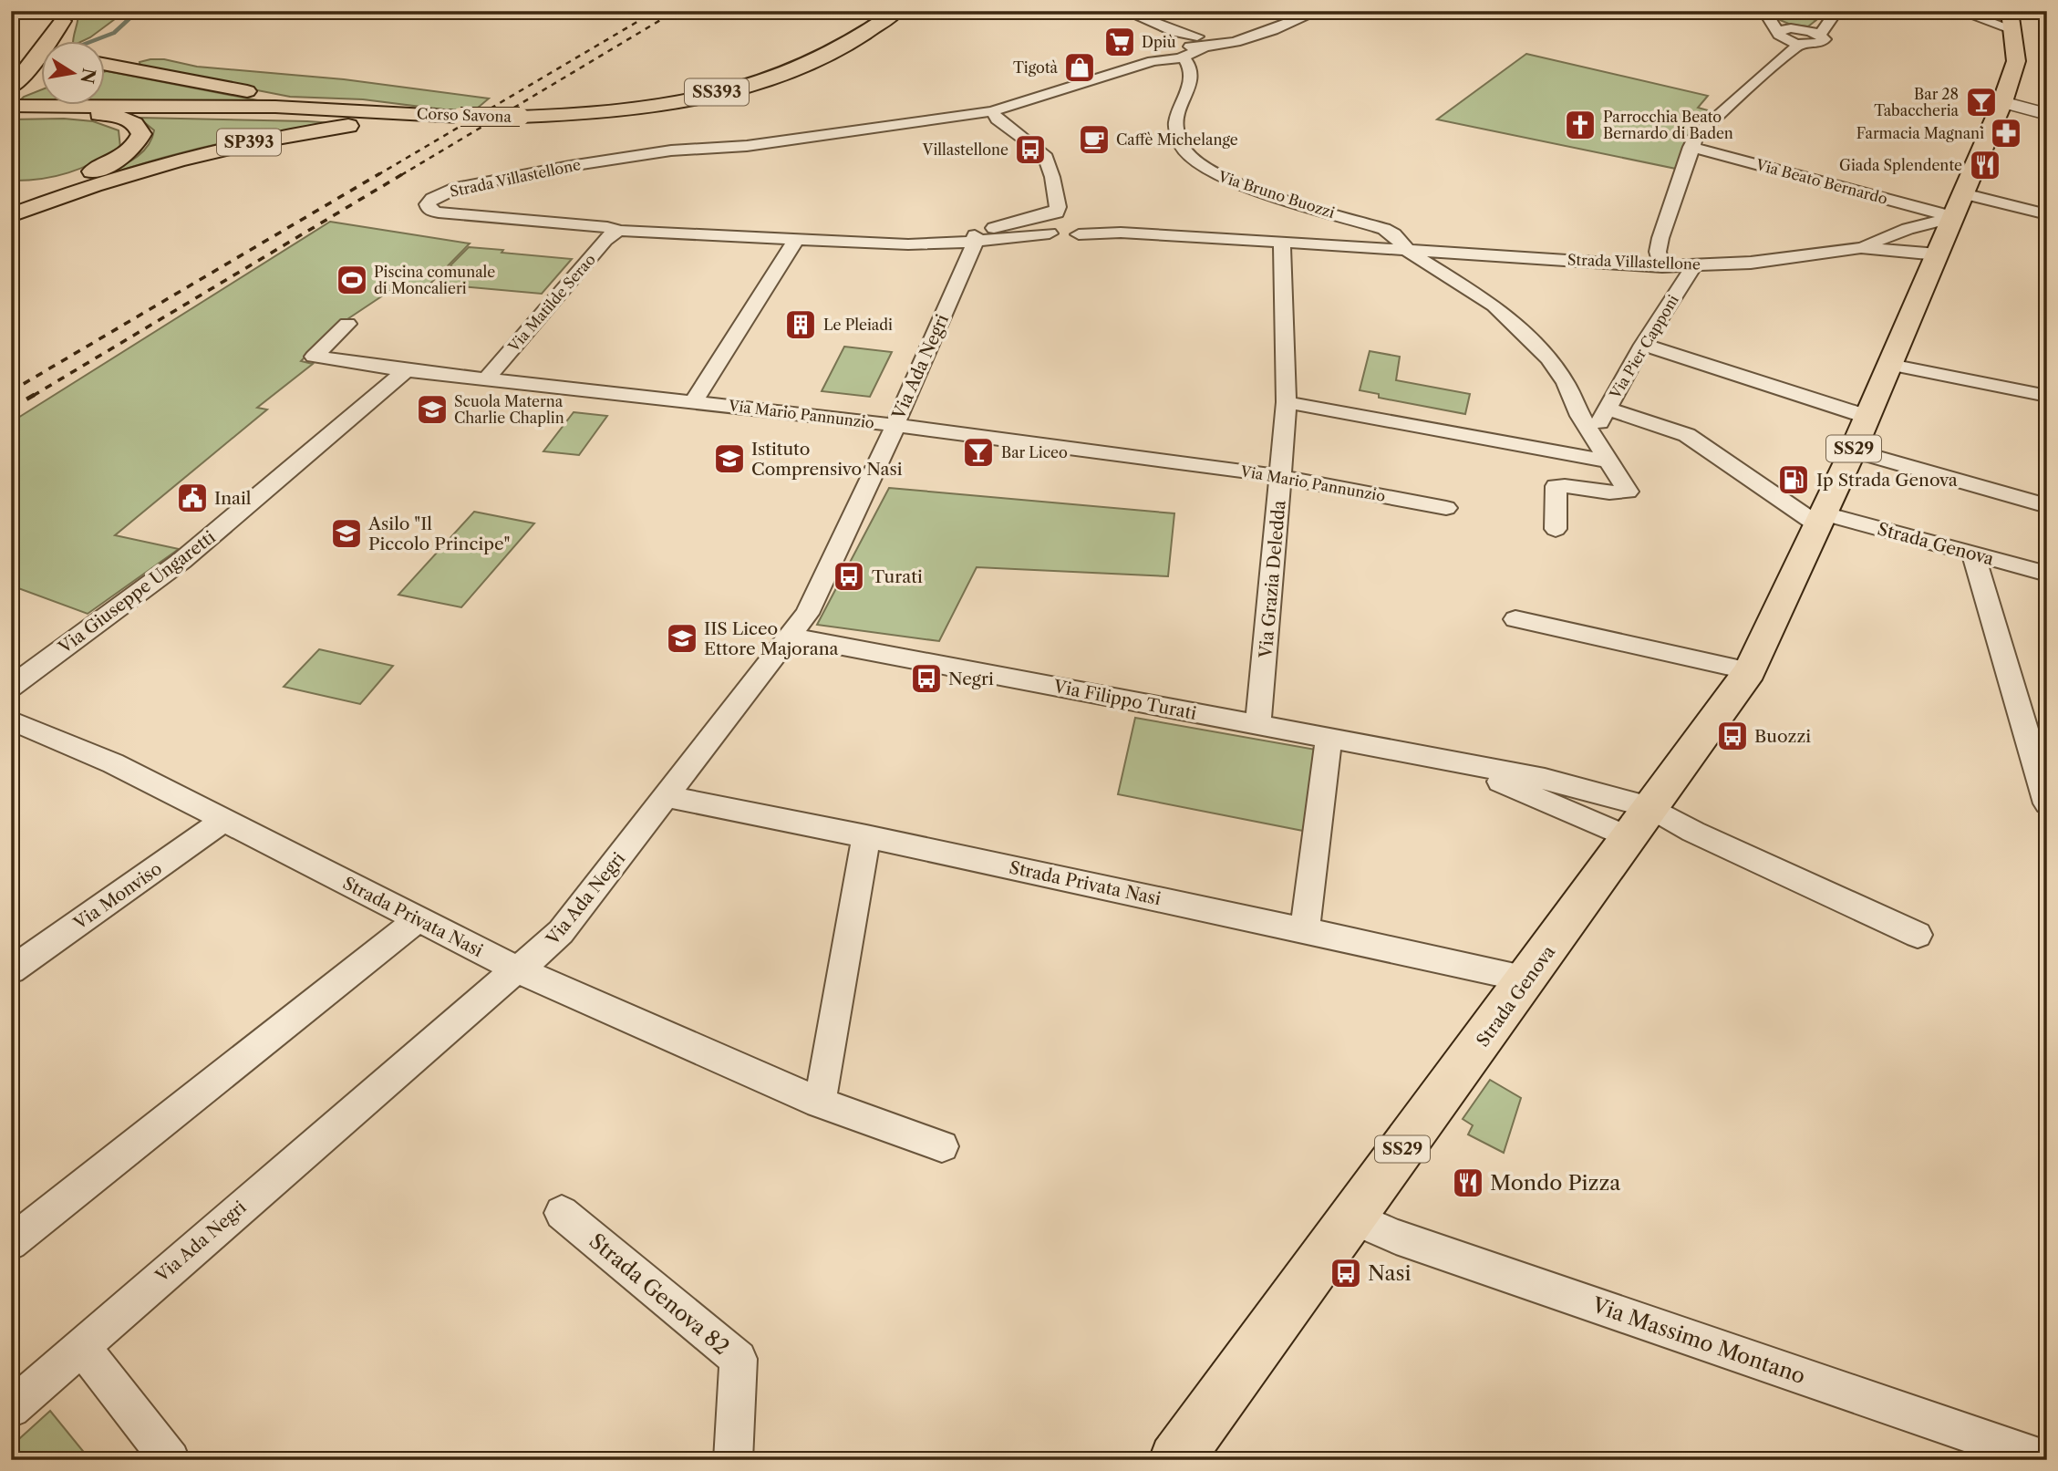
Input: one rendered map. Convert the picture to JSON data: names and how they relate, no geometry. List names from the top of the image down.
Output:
{
  "streets": {
    "main road": [
      "SS393",
      "Corso Savona",
      "SP393",
      "SS29",
      "Strada Genova"
    ],
    "street": [
      "Strada Villastellone",
      "Via Beato Bernardo",
      "Via Bruno Buozzi",
      "Via Matilde Serao",
      "Via Pier Capponi",
      "Via Ada Negri",
      "Via Mario Pannunzio",
      "Via Grazia Deledda",
      "Via Giuseppe Ungaretti",
      "Via Filippo Turati",
      "Strada Privata Nasi",
      "Via Monviso",
      "Strada Genova 82",
      "Via Massimo Montano"
    ]
  },
  "crossings": [
    ["Corso Savona", "SP393"],
    ["Strada Villastellone", "Via Beato Bernardo"],
    ["Strada Villastellone", "Via Bruno Buozzi"],
    ["Strada Villastellone", "Via Matilde Serao"],
    ["Strada Villastellone", "Via Pier Capponi"],
    ["Strada Villastellone", "Via Ada Negri"],
    ["Strada Villastellone", "Strada Genova"],
    ["Strada Villastellone", "Via Grazia Deledda"],
    ["Via Beato Bernardo", "Strada Genova"],
    ["Via Matilde Serao", "Via Mario Pannunzio"],
    ["Via Ada Negri", "Via Mario Pannunzio"],
    ["Via Ada Negri", "Via Filippo Turati"],
    ["Via Ada Negri", "Strada Privata Nasi"],
    ["Via Mario Pannunzio", "Via Grazia Deledda"],
    ["Via Mario Pannunzio", "Via Giuseppe Ungaretti"],
    ["Strada Genova", "Via Filippo Turati"],
    ["Strada Genova", "Strada Privata Nasi"],
    ["Strada Genova", "Via Massimo Montano"],
    ["Via Grazia Deledda", "Via Filippo Turati"],
    ["Strada Privata Nasi", "Via Monviso"]
  ],
  "places": {
    "supermarket": ["Dpiù"],
    "shop": ["Tigotà"],
    "bar": ["Bar 28 Tabaccheria", "Bar Liceo"],
    "church": ["Parrocchia Beato Bernardo di Baden"],
    "pharmacy": ["Farmacia Magnani"],
    "cafe": ["Caffè Michelange"],
    "bus stop": [
      "Villastellone",
      "Turati",
      "Negri",
      "Buozzi",
      "Nasi"
    ],
    "restaurant": ["Giada Splendente", "Mondo Pizza"],
    "sports": ["Piscina comunale di Moncalieri"],
    "building": ["Le Pleiadi"],
    "school or university": [
      "Scuola Materna Charlie Chaplin",
      "Istituto Comprensivo Nasi",
      "Asilo \"Il Piccolo Principe\"",
      "IIS Liceo Ettore Majorana"
    ],
    "fuel station": ["Ip Strada Genova"],
    "public building": ["Inail"]
  },
  "north": "right"
}
